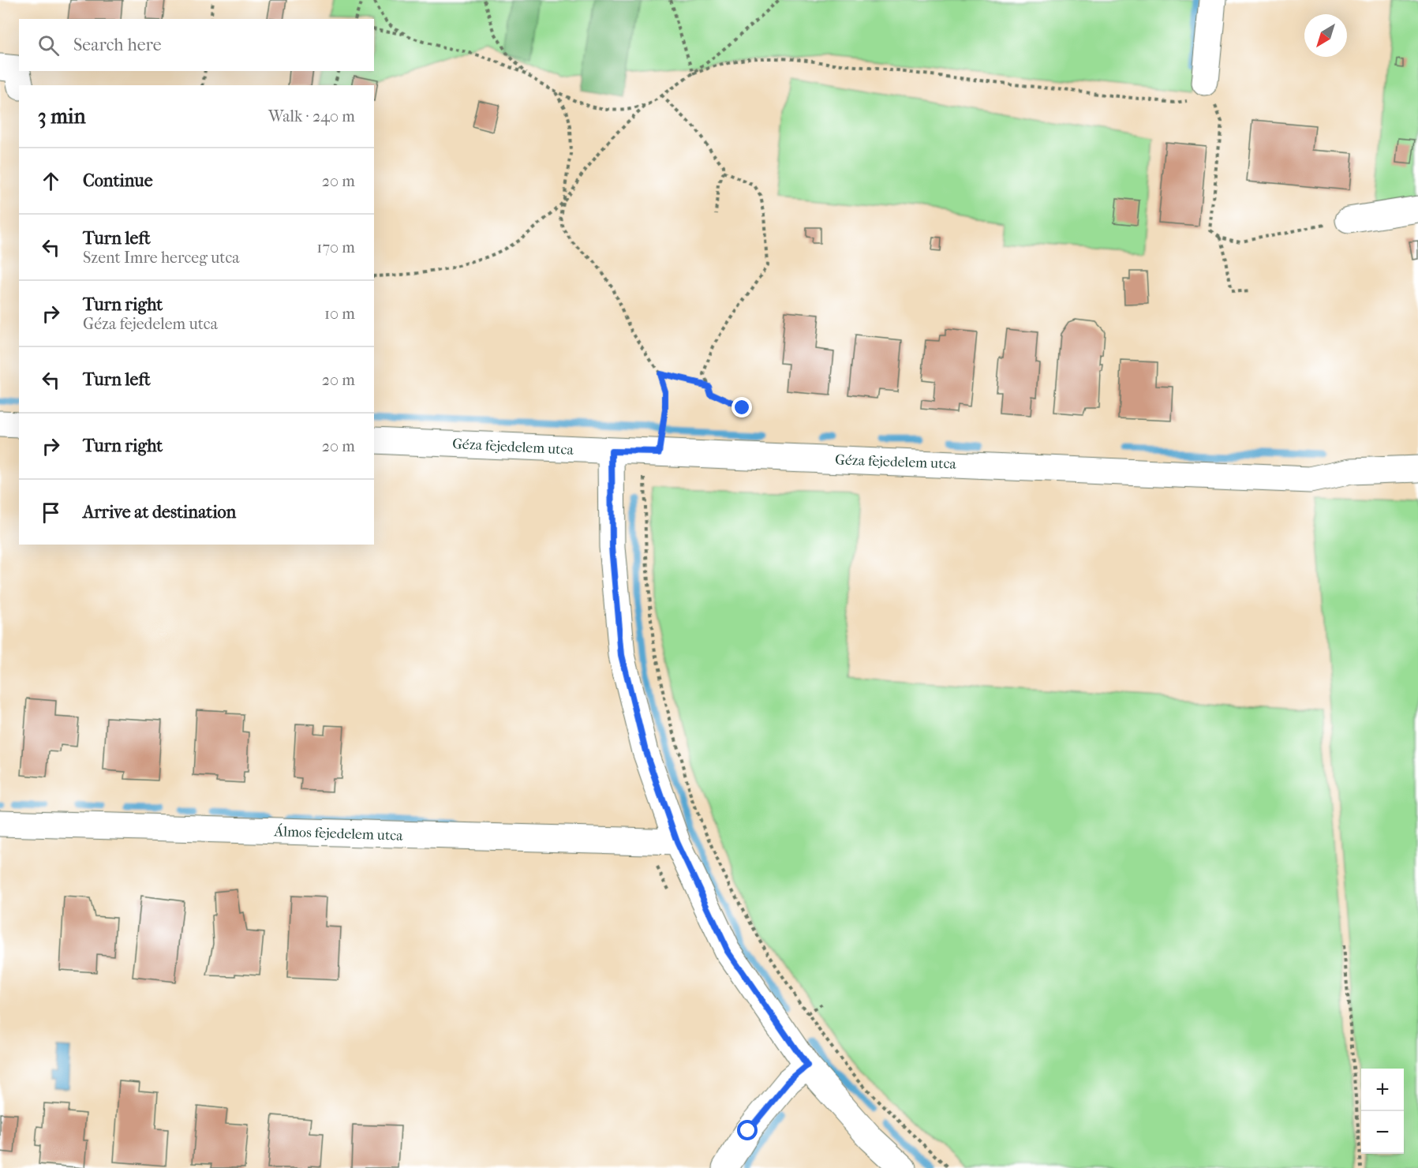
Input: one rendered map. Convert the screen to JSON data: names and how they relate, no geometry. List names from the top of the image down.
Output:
{
  "streets": {
    "street": ["Géza fejedelem utca", "Álmos fejedelem utca"]
  },
  "north": "bottom left",
  "page": {
    "search": "Search here",
    "heading": ["3 min", "Walk · 240 m"],
    "list": [
      ["Continue", "20 m"],
      ["Turn left", "Szent Imre herceg utca", "170 m"],
      ["Turn right", "Géza fejedelem utca", "10 m"],
      ["Turn left", "20 m"],
      ["Turn right", "20 m"],
      "Arrive at destination"
    ],
    "map_buttons": ["+", "−"]
  }
}
